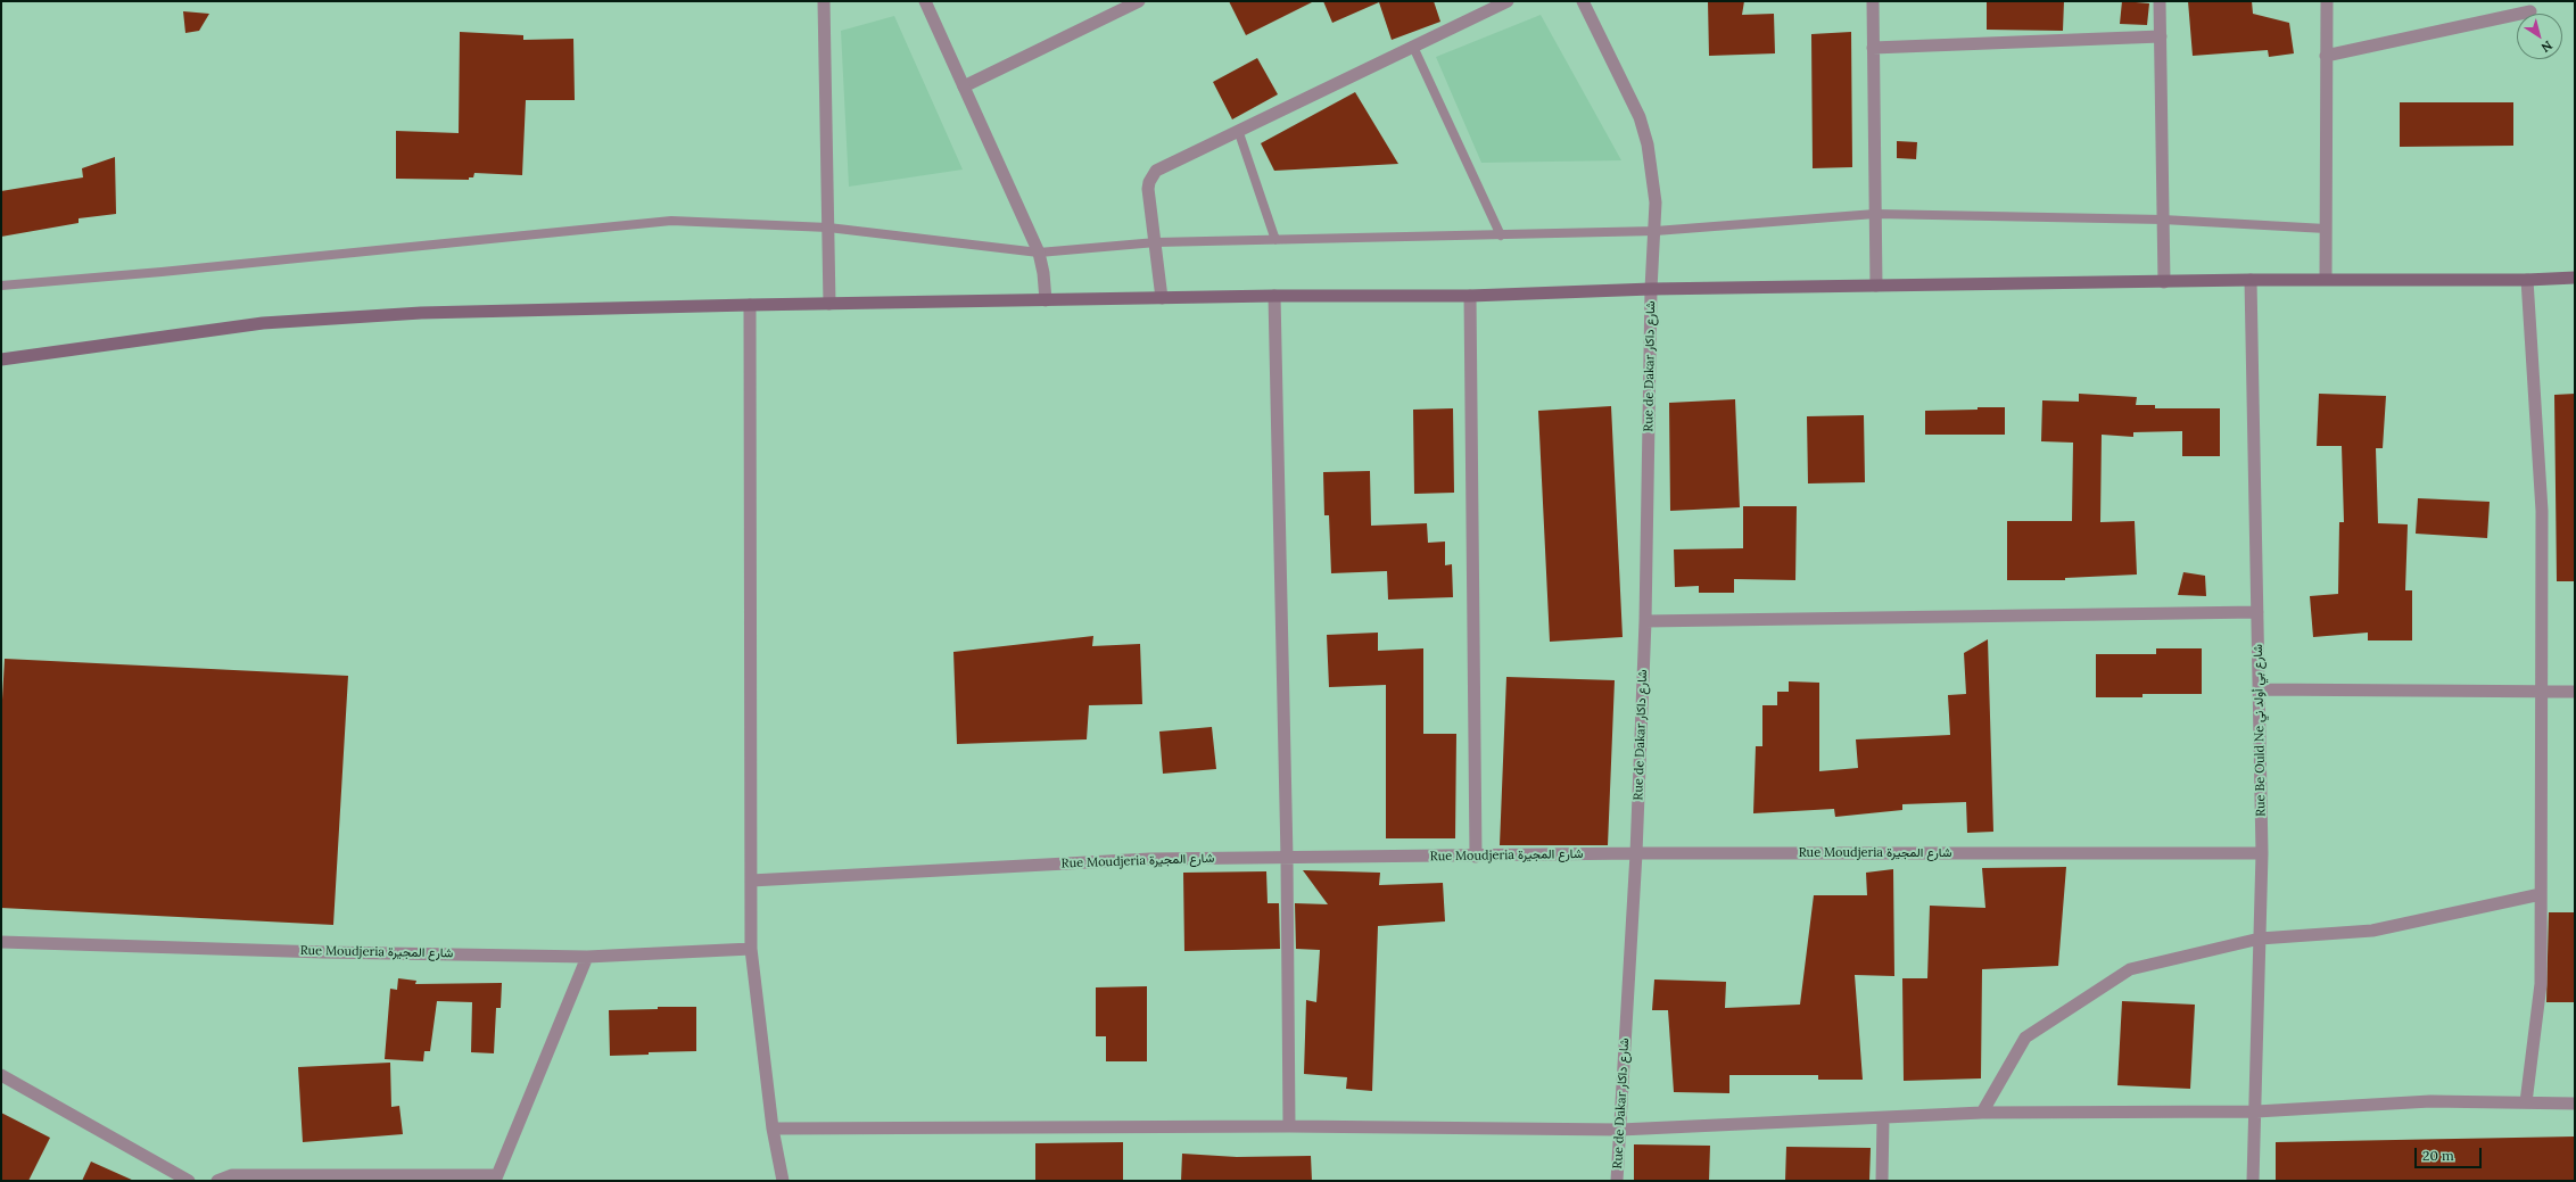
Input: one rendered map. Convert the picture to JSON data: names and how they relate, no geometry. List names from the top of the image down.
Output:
{
  "streets": {
    "street": ["Rue de Dakar شارع داكار", "Rue Be Ould Ne شارع بي أولد ني", "Rue Moudjeria شارع المجيرة"]
  },
  "crossings": [
    ["Rue de Dakar شارع داكار", "Rue Moudjeria شارع المجيرة"],
    ["Rue Be Ould Ne شارع بي أولد ني", "Rue Moudjeria شارع المجيرة"]
  ],
  "scale_bar": "20 m",
  "north": "bottom right"
}
